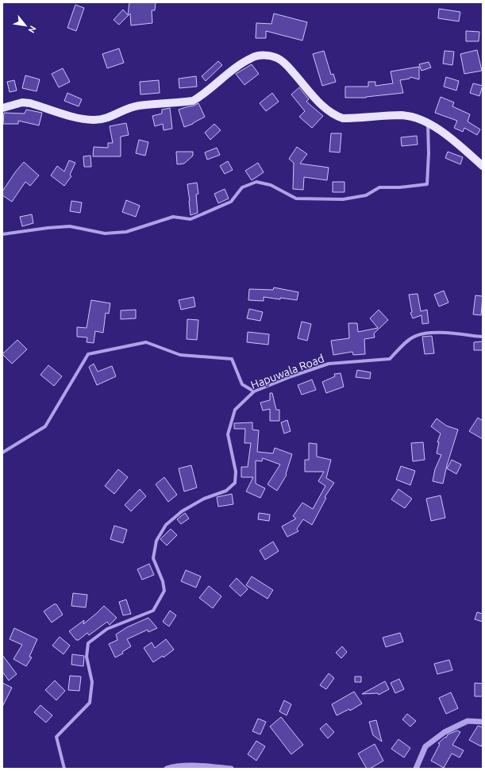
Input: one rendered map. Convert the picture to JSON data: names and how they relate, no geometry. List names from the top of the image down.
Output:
{
  "streets": {
    "street": ["Hapuwala Road"]
  },
  "north": "bottom right"
}
